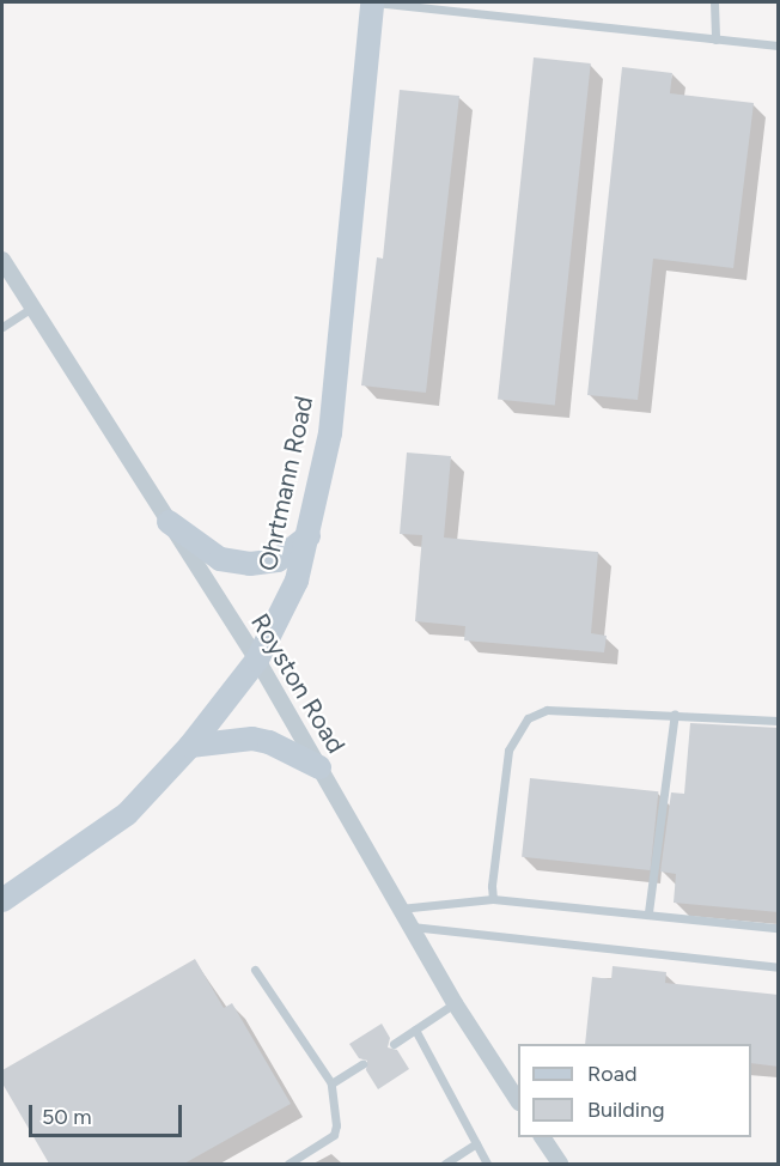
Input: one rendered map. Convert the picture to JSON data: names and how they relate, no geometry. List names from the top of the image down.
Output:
{
  "streets": {
    "main road": ["Ohrtmann Road"],
    "street": ["Royston Road"]
  },
  "crossings": [
    ["Ohrtmann Road", "Royston Road"]
  ],
  "legend": ["Road", "Building"],
  "scale_bar": "50 m"
}
